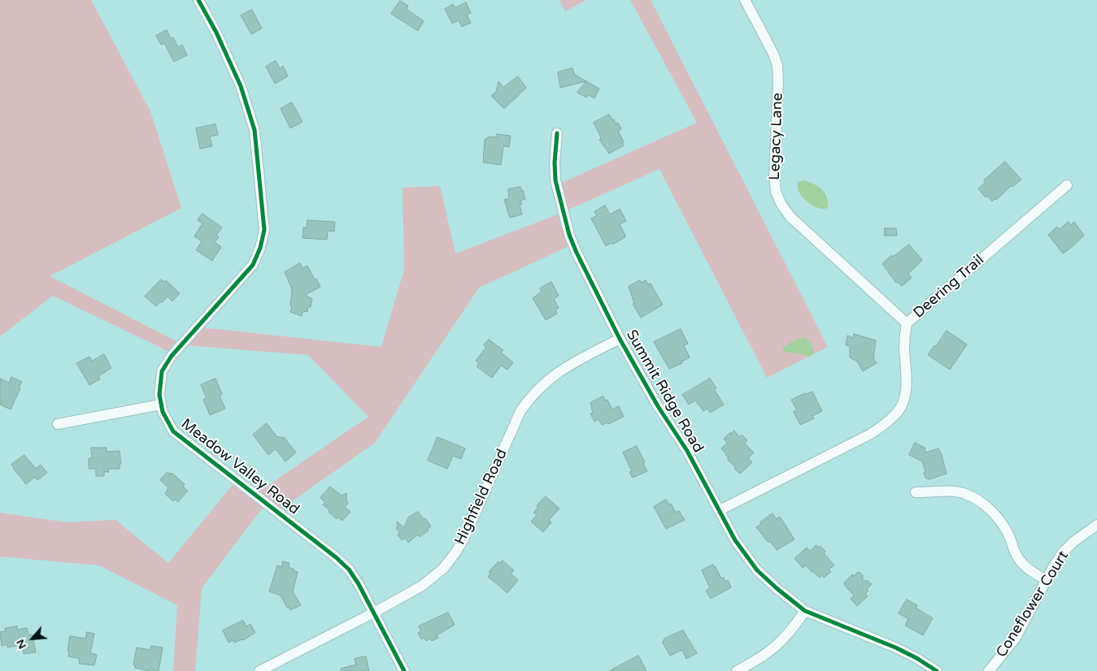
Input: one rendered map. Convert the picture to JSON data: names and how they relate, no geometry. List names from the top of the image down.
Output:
{
  "streets": {
    "street": [
      "Legacy Lane",
      "Deering Trail",
      "Summit Ridge Road",
      "Meadow Valley Road",
      "Highfield Road",
      "Coneflower Court"
    ]
  },
  "crossings": [
    ["Legacy Lane", "Deering Trail"],
    ["Deering Trail", "Summit Ridge Road"],
    ["Summit Ridge Road", "Highfield Road"],
    ["Meadow Valley Road", "Highfield Road"]
  ],
  "north": "bottom left"
}
